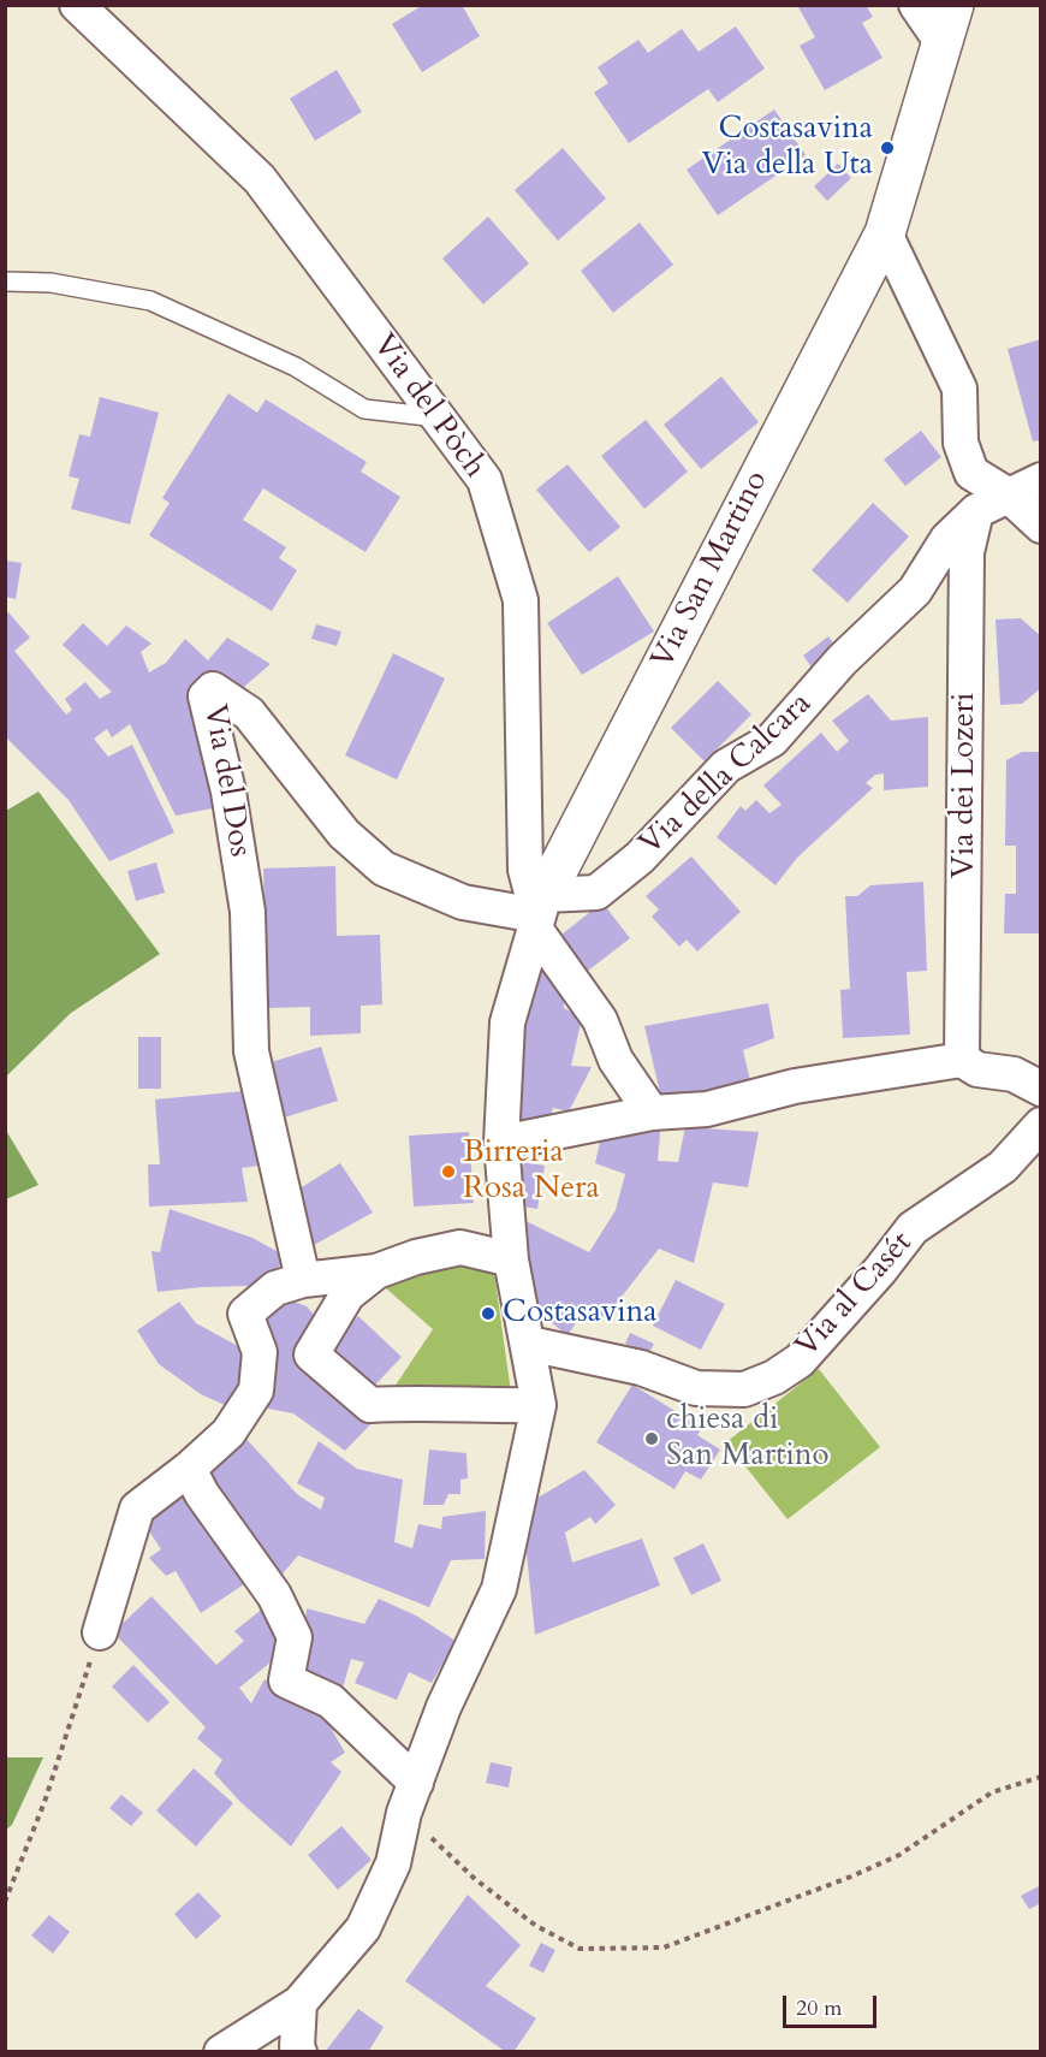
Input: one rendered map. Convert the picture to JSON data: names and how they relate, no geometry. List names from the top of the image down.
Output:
{
  "streets": {
    "street": [
      "Via del Pòch",
      "Via San Martino",
      "Via della Calcara",
      "Via del Dos",
      "Via dei Lozeri",
      "Via al Casét"
    ]
  },
  "crossings": [
    ["Via del Pòch", "Via San Martino"],
    ["Via del Pòch", "Via della Calcara"],
    ["Via del Pòch", "Via del Dos"],
    ["Via San Martino", "Via della Calcara"],
    ["Via San Martino", "Via del Dos"],
    ["Via San Martino", "Via al Casét"],
    ["Via della Calcara", "Via del Dos"],
    ["Via della Calcara", "Via dei Lozeri"]
  ],
  "places": [
    "Costasavina Via della Uta",
    "Birreria Rosa Nera",
    "Costasavina",
    "chiesa di San Martino"
  ],
  "scale_bar": "20 m"
}
